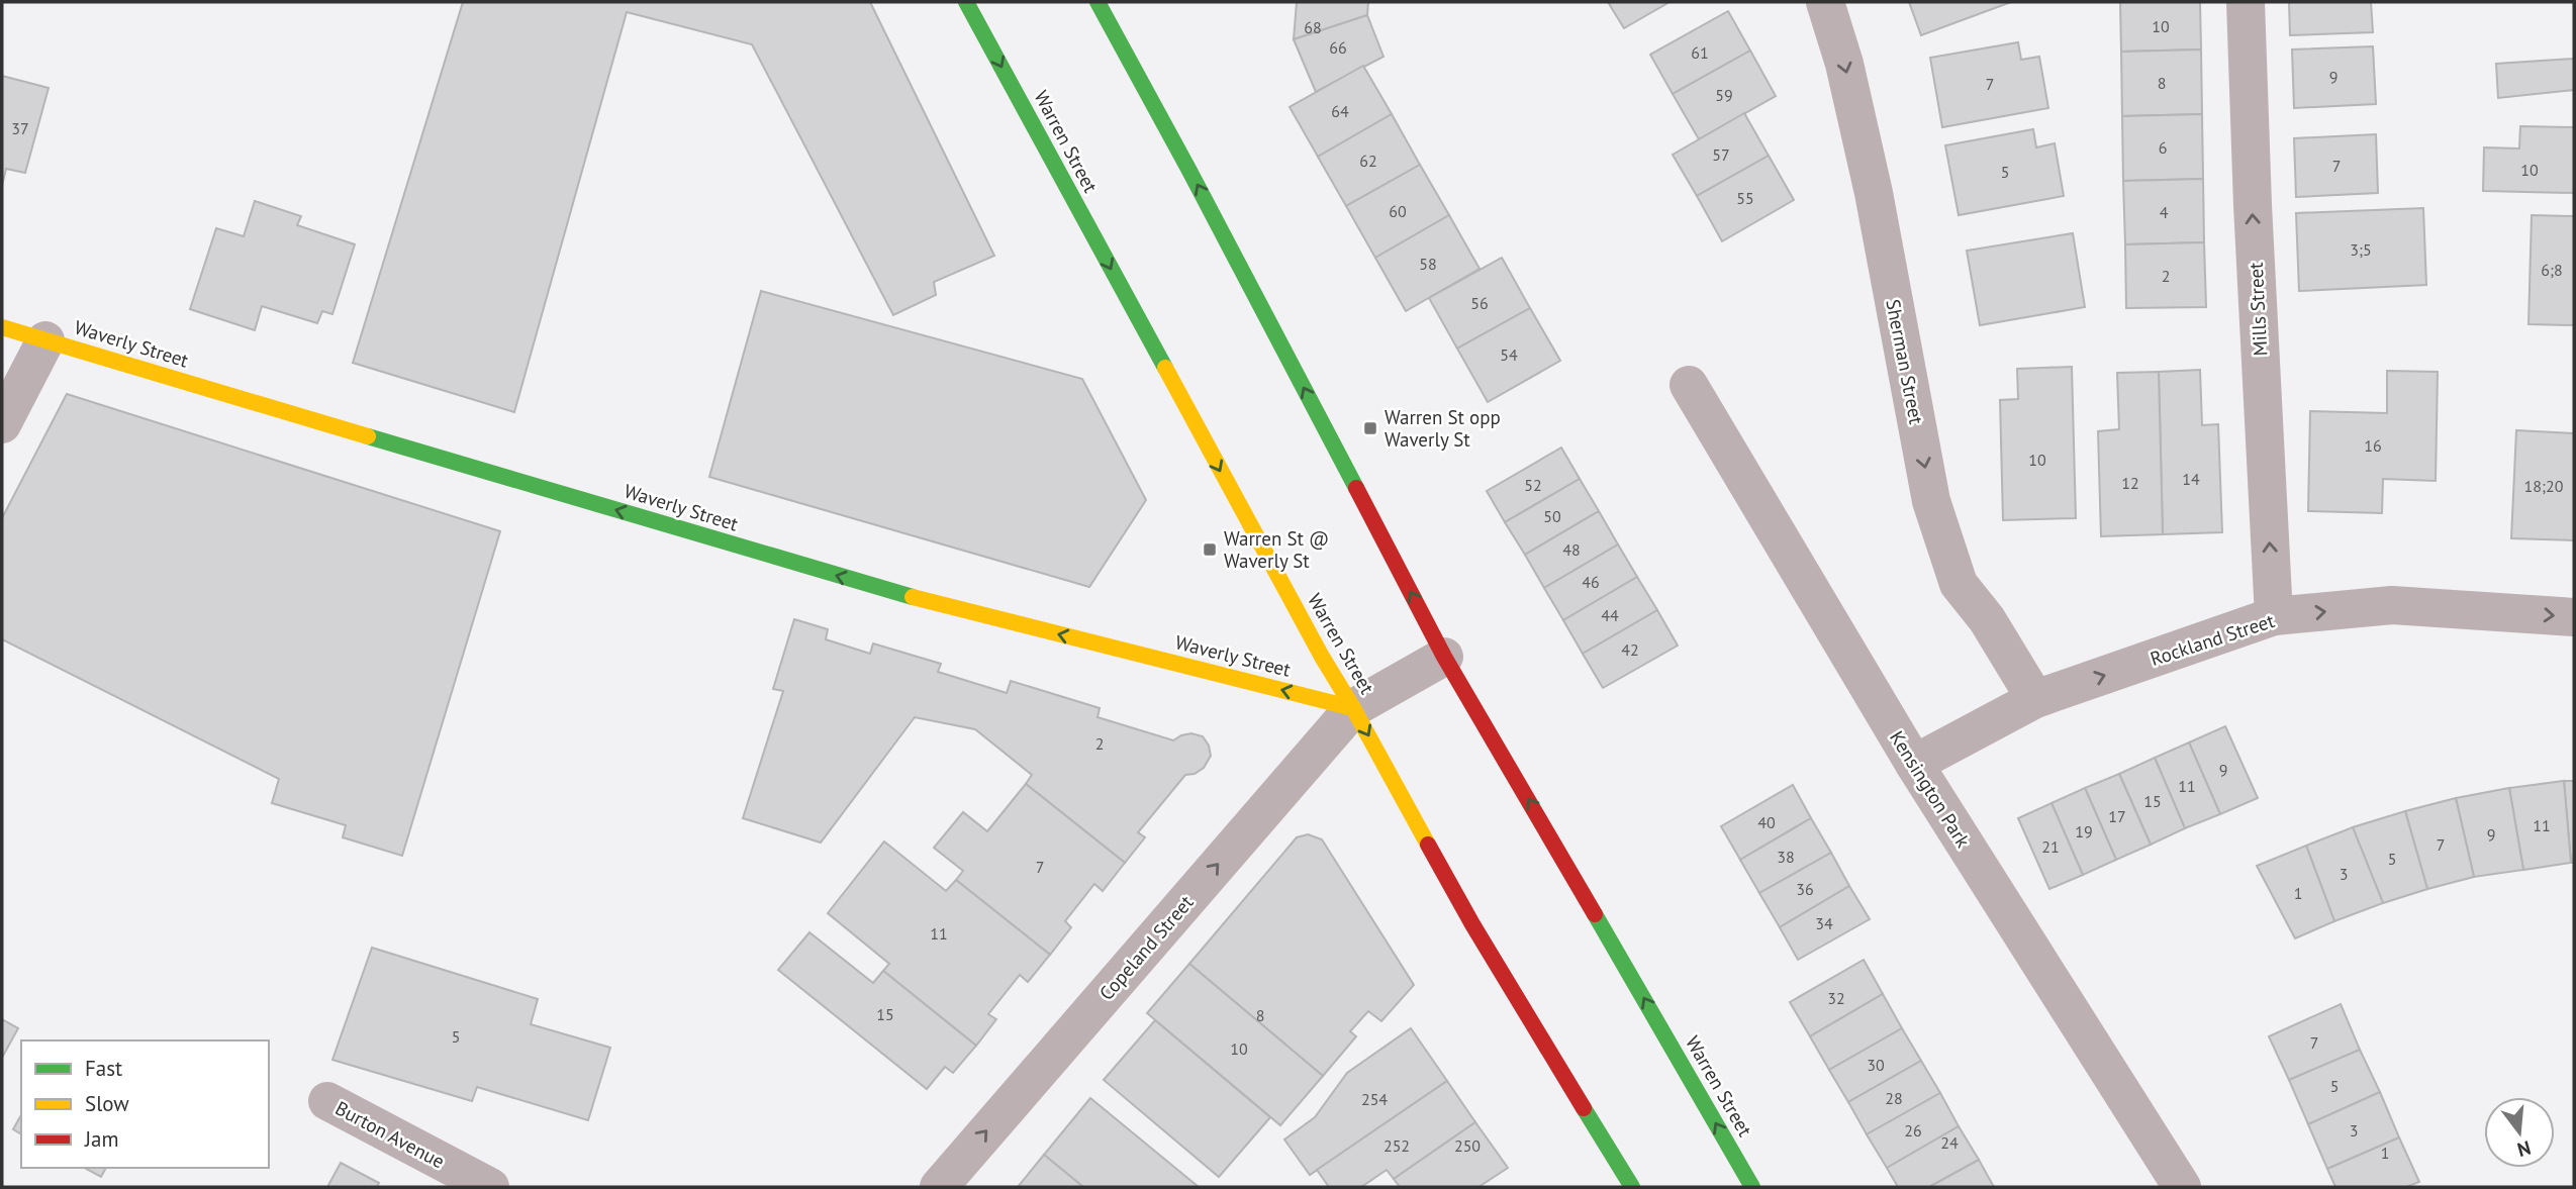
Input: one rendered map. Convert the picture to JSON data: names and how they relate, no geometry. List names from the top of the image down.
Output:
{
  "streets": {
    "main road": ["Warren Street", "Waverly Street"],
    "street": [
      "Mills Street",
      "Sherman Street",
      "Rockland Street",
      "Kensington Park",
      "Copeland Street",
      "Burton Avenue"
    ]
  },
  "crossings": [
    ["Warren Street", "Waverly Street"],
    ["Warren Street", "Copeland Street"],
    ["Mills Street", "Rockland Street"],
    ["Waverly Street", "Copeland Street"],
    ["Sherman Street", "Rockland Street"],
    ["Rockland Street", "Kensington Park"]
  ],
  "one_way": [
    "Mills Street",
    "Waverly Street",
    "Sherman Street",
    "Rockland Street",
    "Copeland Street"
  ],
  "places": {
    "transit": ["Warren St opp Waverly St", "Warren St @ Waverly St"]
  },
  "house_numbers": [
    "10",
    "68",
    "66",
    "61",
    "9",
    "8",
    "7",
    "59",
    "64",
    "37",
    "6",
    "57",
    "62",
    "7",
    "10",
    "5",
    "55",
    "60",
    "4",
    "3;5",
    "58",
    "6;8",
    "2",
    "56",
    "54",
    "16",
    "10",
    "14",
    "12",
    "52",
    "18;20",
    "50",
    "48",
    "46",
    "44",
    "42",
    "2",
    "9",
    "11",
    "15",
    "17",
    "40",
    "11",
    "19",
    "9",
    "7",
    "21",
    "38",
    "5",
    "7",
    "3",
    "36",
    "1",
    "34",
    "11",
    "32",
    "15",
    "8",
    "5",
    "7",
    "10",
    "30",
    "5",
    "28",
    "254",
    "26",
    "3",
    "24",
    "252",
    "250",
    "1"
  ],
  "legend": ["Fast", "Slow", "Jam"],
  "north": "bottom"
}
